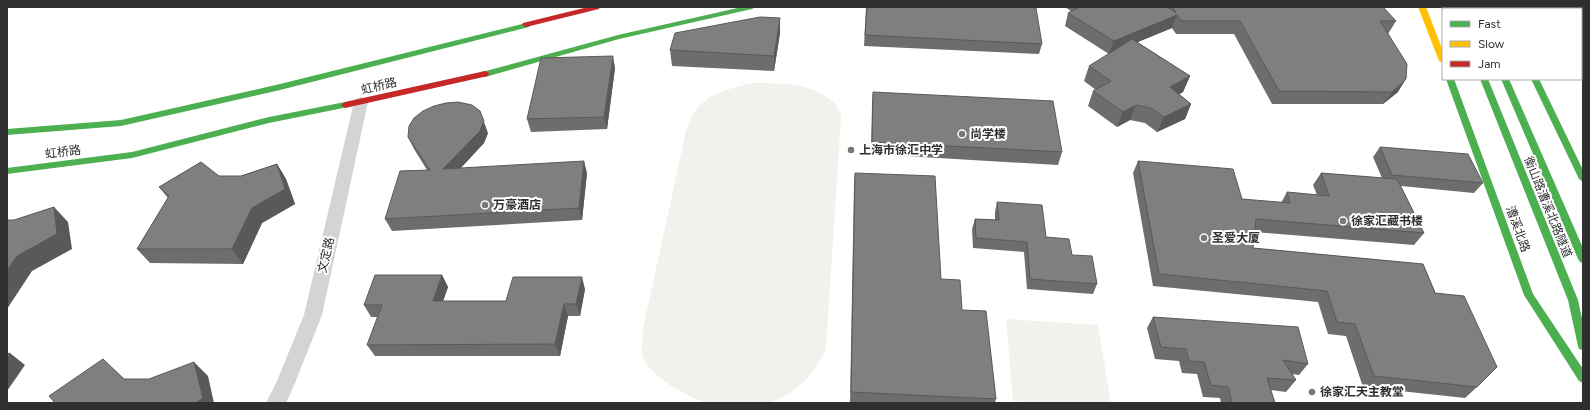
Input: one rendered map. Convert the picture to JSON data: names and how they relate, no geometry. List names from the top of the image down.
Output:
{
  "streets": {
    "main road": ["虹桥路", "衡山路漕溪北路隧道", "漕溪北路"],
    "street": ["文定路"]
  },
  "crossings": [
    ["虹桥路", "文定路"]
  ],
  "places": [
    "尚学楼",
    "上海市徐汇中学",
    "万豪酒店",
    "徐家汇藏书楼",
    "圣爱大厦",
    "徐家汇天主教堂"
  ],
  "legend": ["Fast", "Slow", "Jam"]
}
